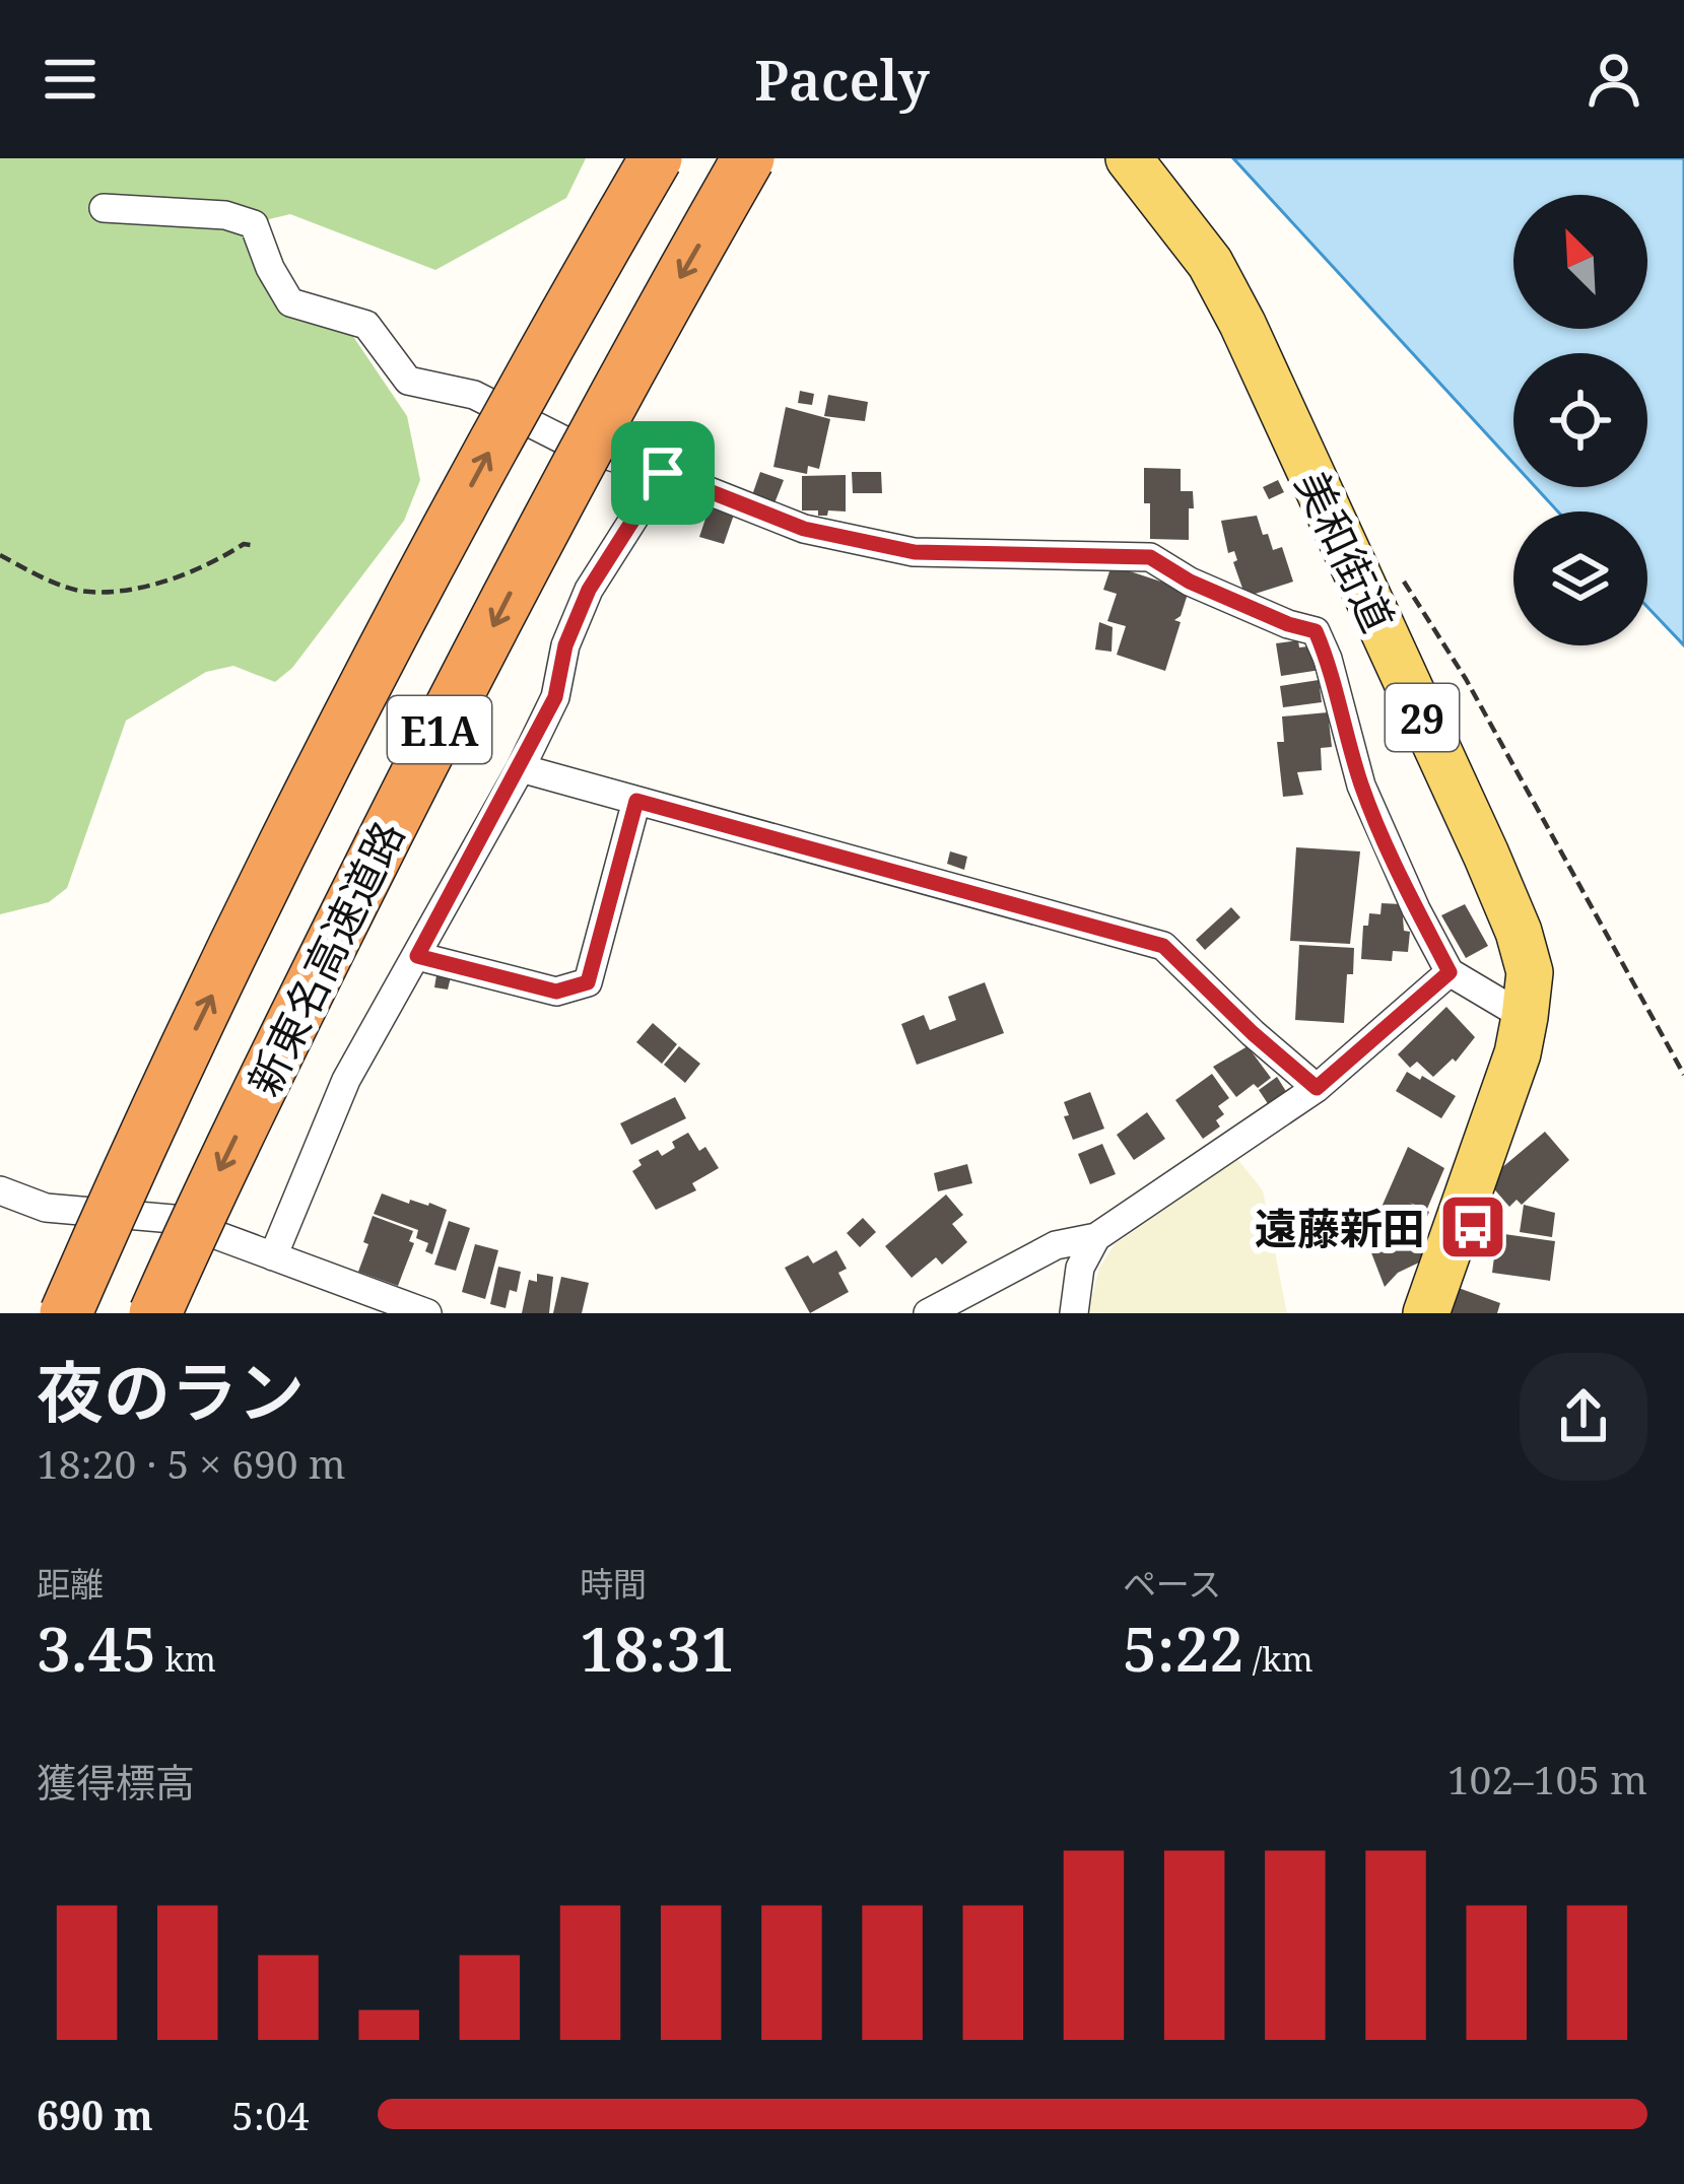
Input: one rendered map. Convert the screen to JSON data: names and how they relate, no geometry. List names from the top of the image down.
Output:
{
  "streets": {
    "highway": ["E1A", "新東名高速道路"],
    "main road": ["美和街道", "29"]
  },
  "places": {
    "bus stop": ["遠藤新田"]
  },
  "north": "top left",
  "page": {
    "header": "Pacely",
    "heading": ["夜のラン", "18:20 · 5 × 690 m"],
    "stats": [
      ["距離", "3.45 km"],
      ["時間", "18:31"],
      ["ペース", "5:22 /km"]
    ],
    "chart": ["獲得標高", "102–105 m"],
    "list": [
      {
        "name": "690 m",
        "note": "5:04"
      }
    ]
  }
}
